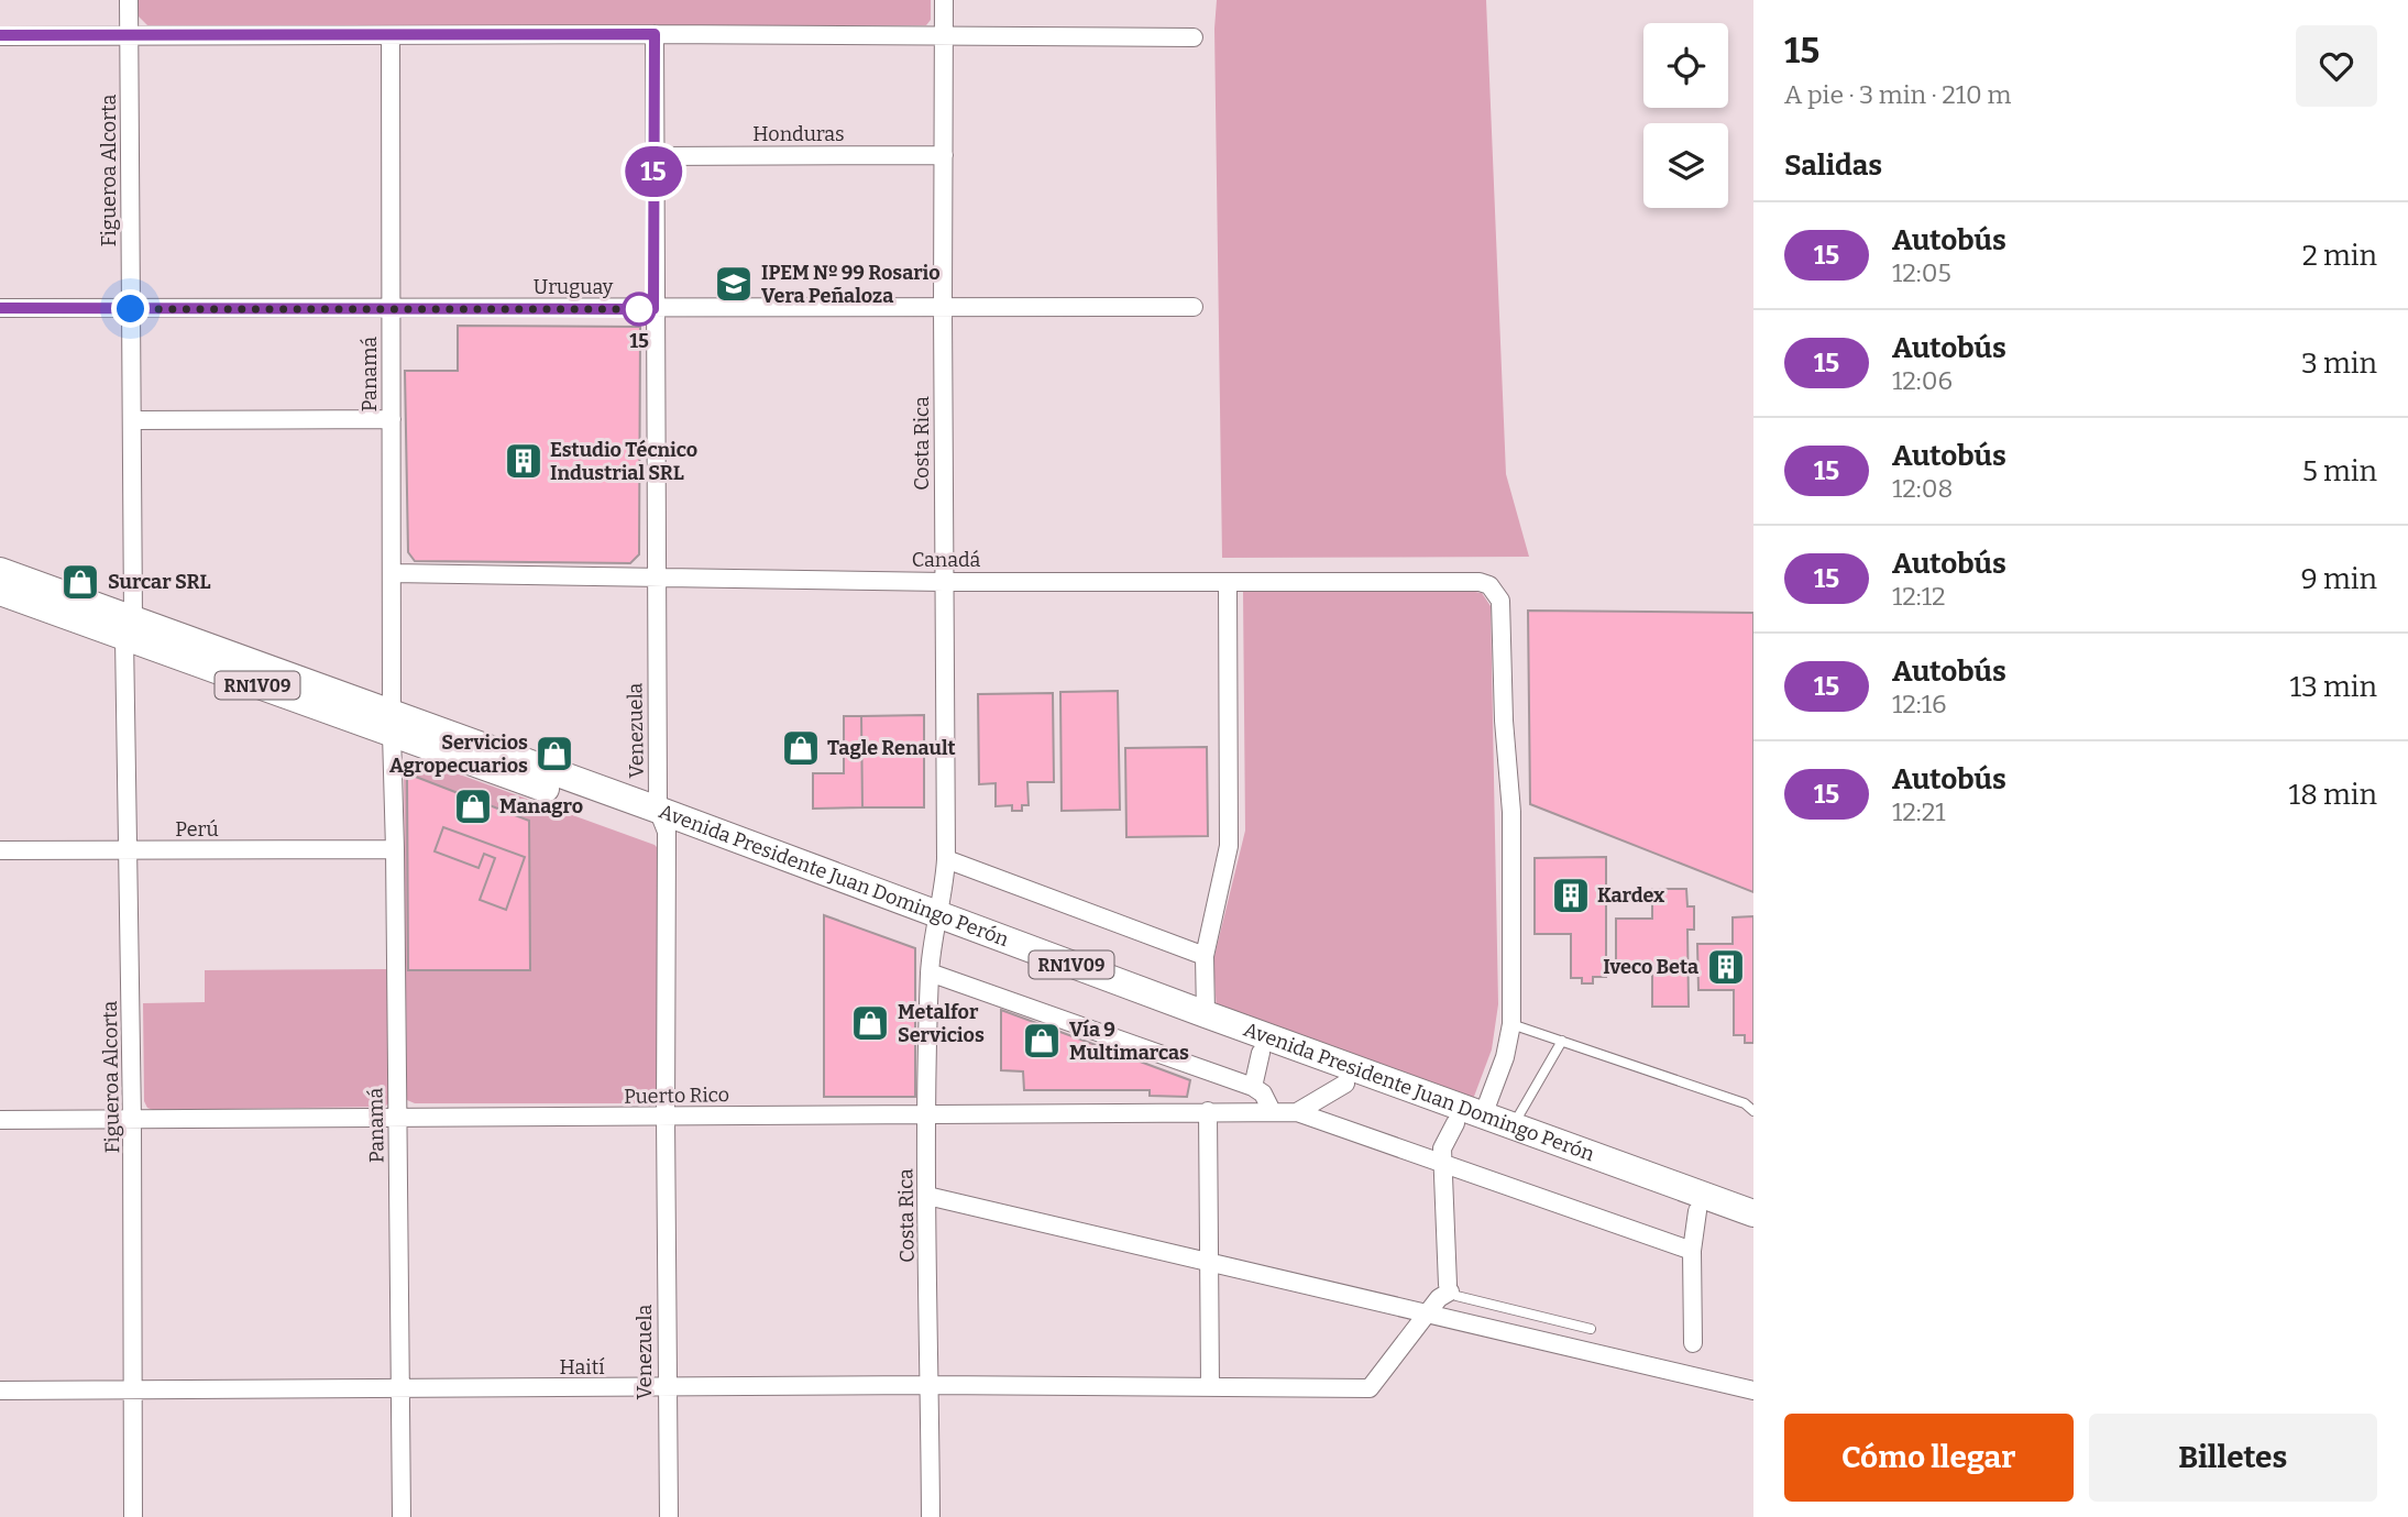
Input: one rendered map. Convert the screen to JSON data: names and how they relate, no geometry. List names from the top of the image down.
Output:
{
  "streets": {
    "main road": ["RN1V09", "Avenida Presidente Juan Domingo Perón"],
    "street": [
      "Honduras",
      "Figueroa Alcorta",
      "Uruguay",
      "Panamá",
      "Costa Rica",
      "Canadá",
      "Venezuela",
      "Perú",
      "Puerto Rico",
      "Haití"
    ]
  },
  "crossings": [
    ["Honduras", "Costa Rica"],
    ["Honduras", "Venezuela"],
    ["Figueroa Alcorta", "Uruguay"],
    ["Figueroa Alcorta", "Perú"],
    ["Figueroa Alcorta", "Avenida Presidente Juan Domingo Perón"],
    ["Figueroa Alcorta", "Puerto Rico"],
    ["Figueroa Alcorta", "Haití"],
    ["Uruguay", "Panamá"],
    ["Uruguay", "Costa Rica"],
    ["Uruguay", "Venezuela"],
    ["Panamá", "Canadá"],
    ["Panamá", "Perú"],
    ["Panamá", "Avenida Presidente Juan Domingo Perón"],
    ["Panamá", "Puerto Rico"],
    ["Panamá", "Haití"],
    ["Costa Rica", "Canadá"],
    ["Costa Rica", "Avenida Presidente Juan Domingo Perón"],
    ["Costa Rica", "Puerto Rico"],
    ["Costa Rica", "Haití"],
    ["Canadá", "Venezuela"],
    ["Venezuela", "Avenida Presidente Juan Domingo Perón"],
    ["Venezuela", "Puerto Rico"],
    ["Venezuela", "Haití"]
  ],
  "places": {
    "school or university": ["IPEM Nº 99 Rosario Vera Peñaloza"],
    "other": ["15"],
    "building": ["Estudio Técnico Industrial SRL", "Kardex", "Iveco Beta"],
    "shop": [
      "Surcar SRL",
      "Tagle Renault",
      "Servicios Agropecuarios",
      "Managro",
      "Metalfor Servicios",
      "Vía 9 Multimarcas"
    ]
  },
  "lines": ["bus line 15"],
  "page": {
    "on_map": "15",
    "heading": [
      ["15", "A pie · 3 min · 210 m"],
      "Salidas"
    ],
    "list": [
      {
        "mark": "15",
        "name": "Autobús",
        "note": "12:05",
        "value": "2 min"
      },
      {
        "mark": "15",
        "name": "Autobús",
        "note": "12:06",
        "value": "3 min"
      },
      {
        "mark": "15",
        "name": "Autobús",
        "note": "12:08",
        "value": "5 min"
      },
      {
        "mark": "15",
        "name": "Autobús",
        "note": "12:12",
        "value": "9 min"
      },
      {
        "mark": "15",
        "name": "Autobús",
        "note": "12:16",
        "value": "13 min"
      },
      {
        "mark": "15",
        "name": "Autobús",
        "note": "12:21",
        "value": "18 min"
      }
    ],
    "buttons": ["Cómo llegar", "Billetes"]
  }
}
